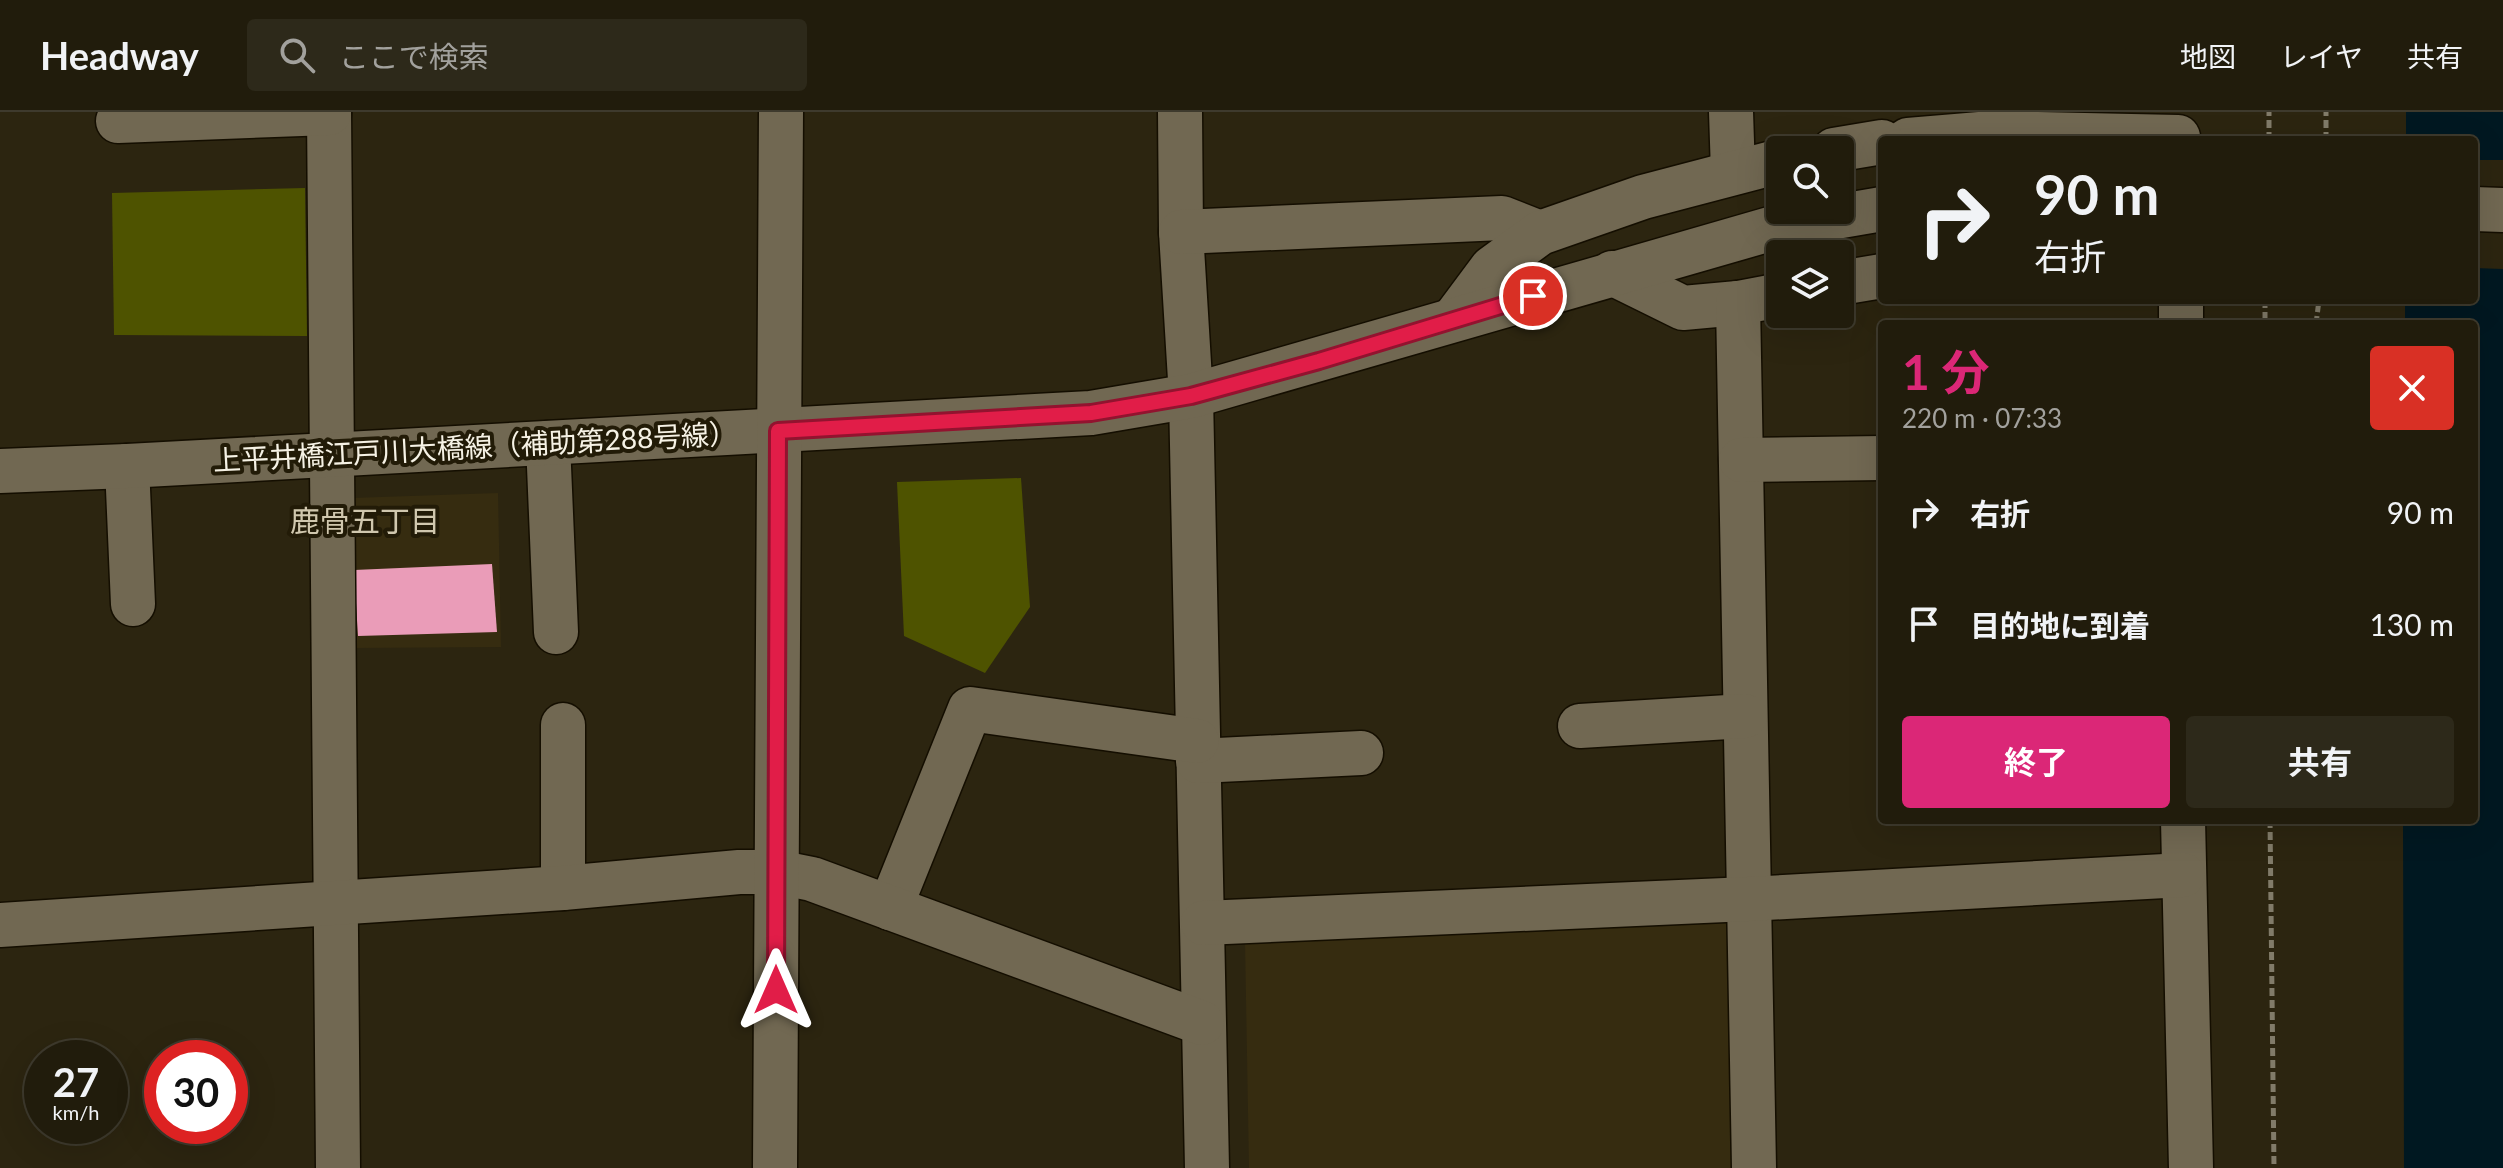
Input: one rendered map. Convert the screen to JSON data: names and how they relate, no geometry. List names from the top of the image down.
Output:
{
  "streets": {
    "street": ["上平井橋江戸川大橋線（補助第288号線）"]
  },
  "districts": ["鹿骨五丁目"],
  "page": {
    "header": "Headway",
    "search": "ここで検索",
    "nav": ["地図", "レイヤ", "共有"],
    "turn": ["90 m", "右折"],
    "heading": ["1 分", "220 m · 07:33"],
    "list": [
      {
        "name": "右折",
        "value": "90 m"
      },
      {
        "name": "目的地に到着",
        "value": "130 m"
      }
    ],
    "buttons": ["終了", "共有"],
    "speed": "27 km/h",
    "limit": "30"
  }
}
